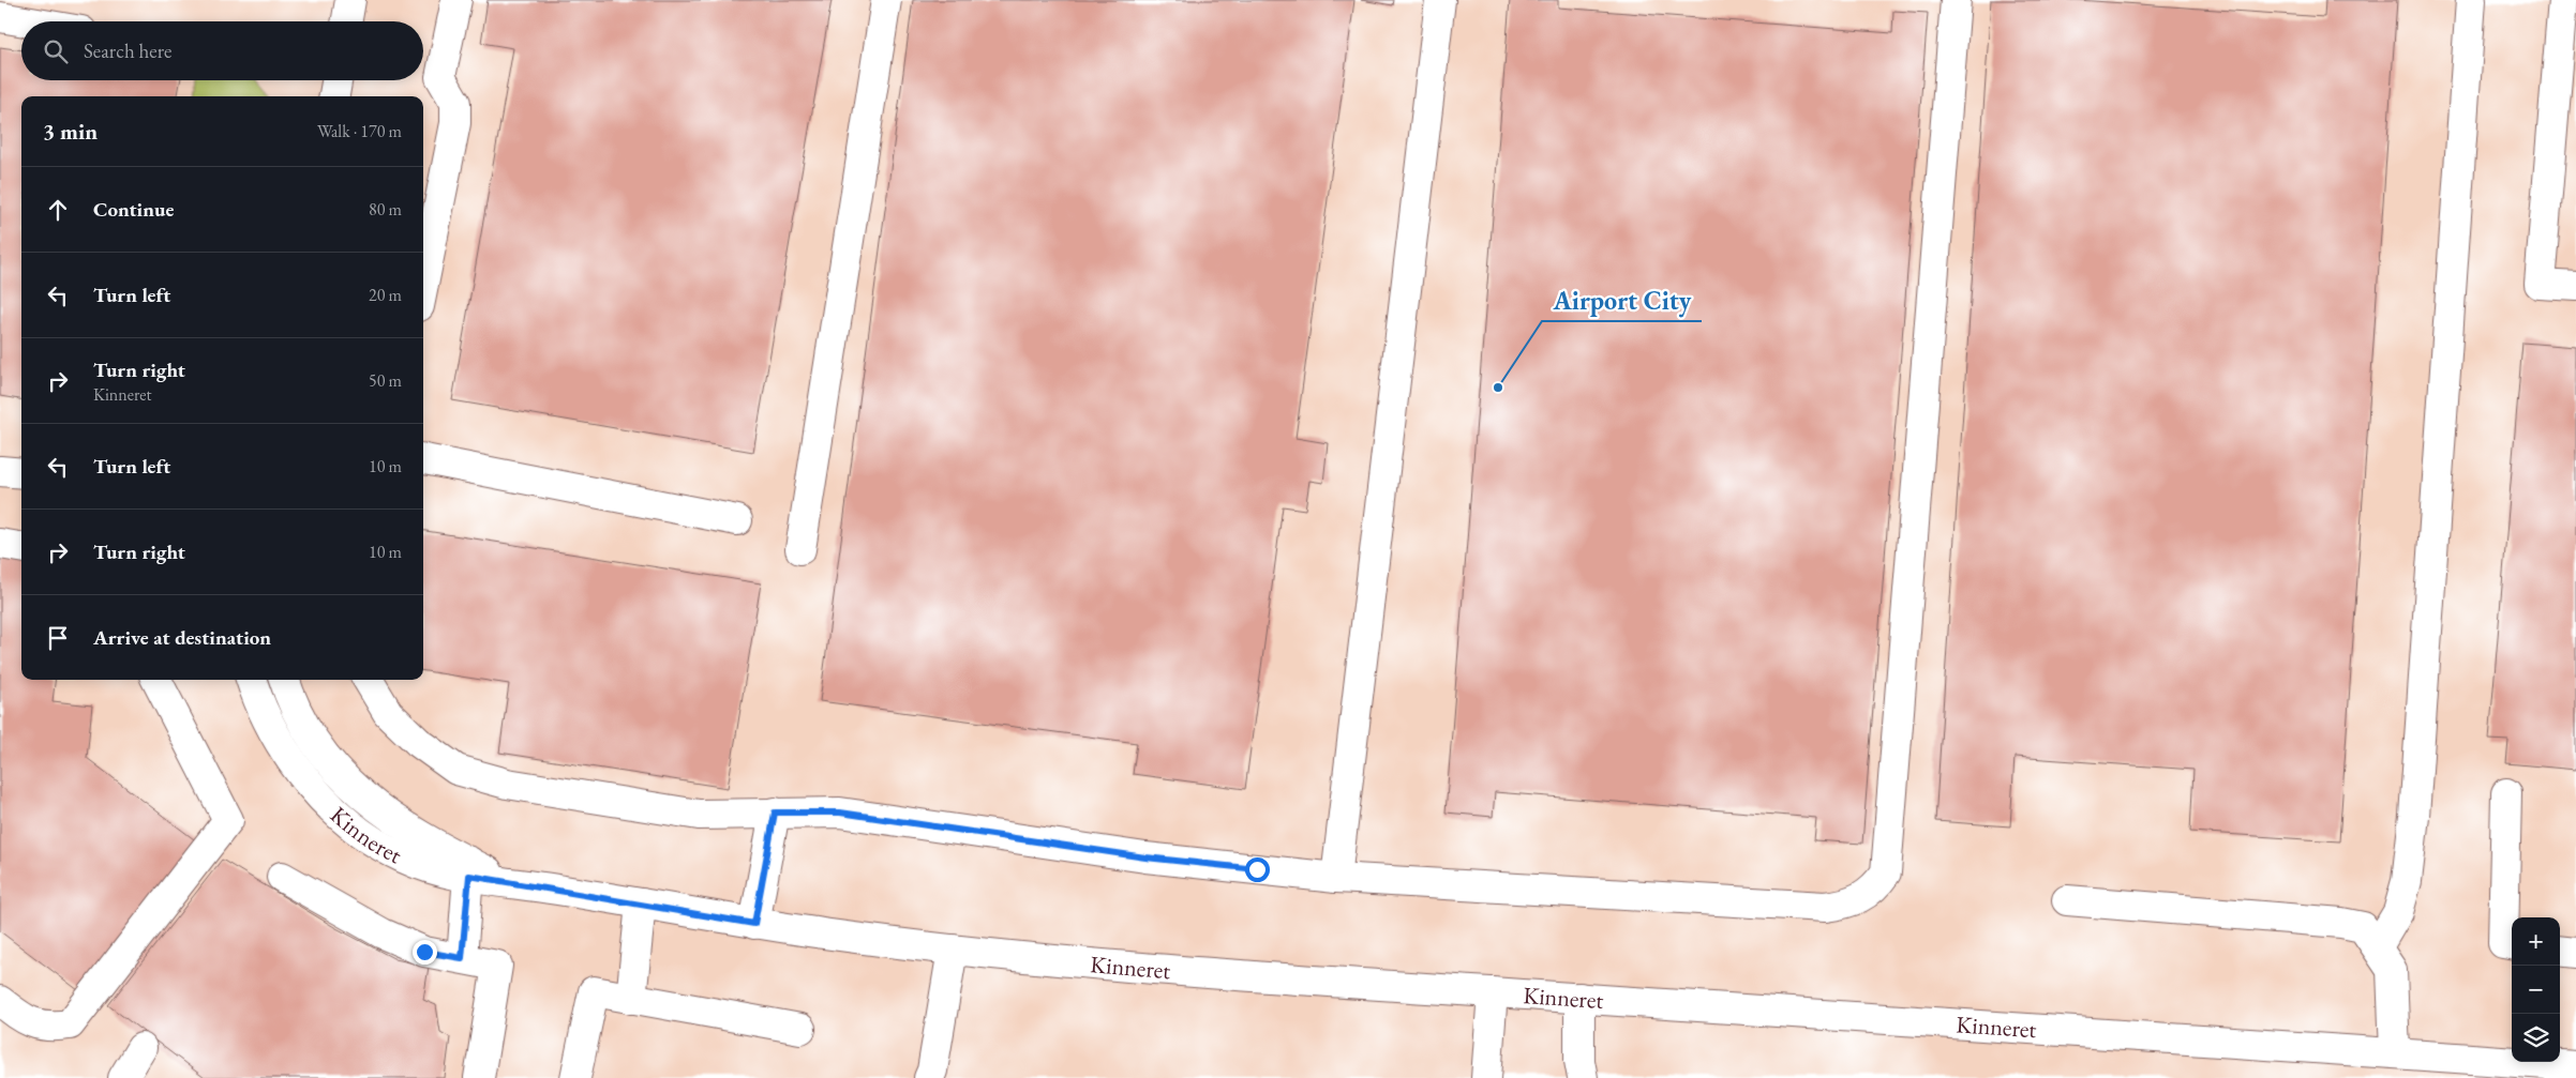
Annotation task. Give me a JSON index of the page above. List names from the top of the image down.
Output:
{
  "streets": {
    "street": ["Kinneret"]
  },
  "places": ["Airport City"],
  "page": {
    "search": "Search here",
    "heading": ["3 min", "Walk · 170 m"],
    "list": [
      ["Continue", "80 m"],
      ["Turn left", "20 m"],
      ["Turn right", "Kinneret", "50 m"],
      ["Turn left", "10 m"],
      ["Turn right", "10 m"],
      "Arrive at destination"
    ],
    "map_buttons": ["+", "−"]
  }
}
